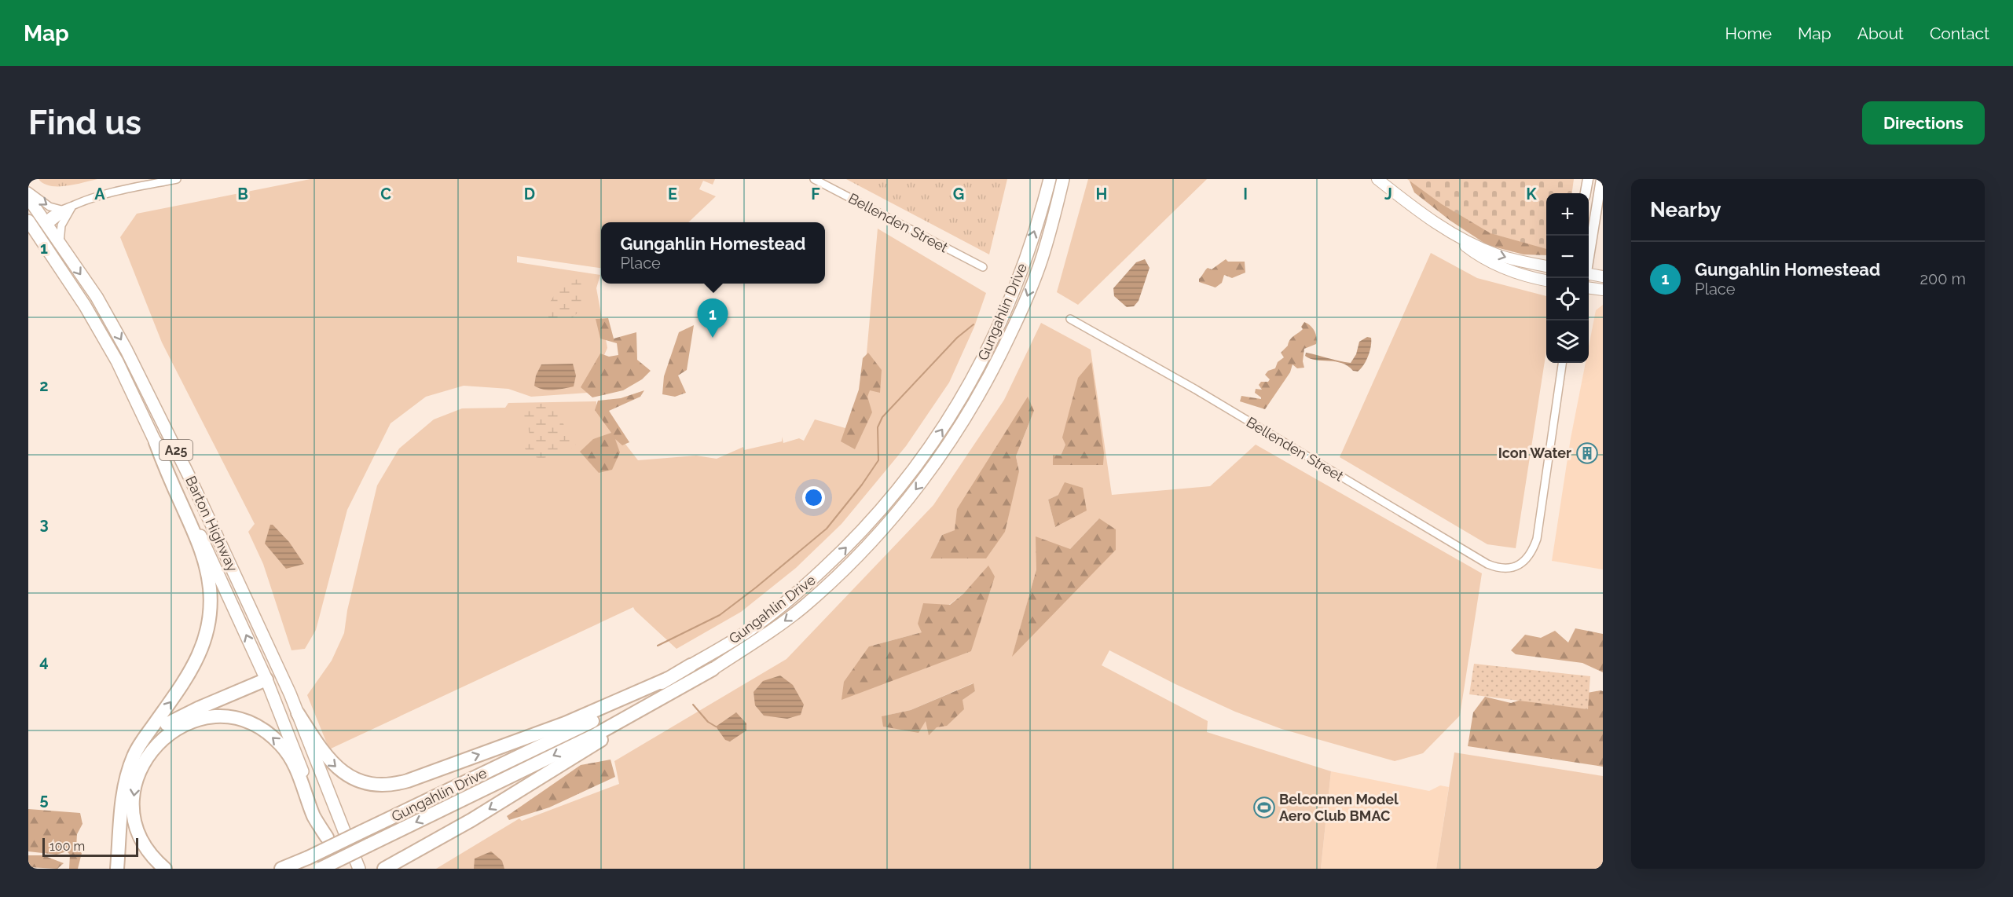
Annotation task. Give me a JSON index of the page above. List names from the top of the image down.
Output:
{
  "streets": {
    "highway": ["Gungahlin Drive"],
    "main road": ["A25", "Barton Highway"],
    "street": ["Bellenden Street"]
  },
  "places": {
    "building": ["Icon Water"],
    "sports": ["Belconnen Model Aero Club BMAC"]
  },
  "scale_bar": "100 m",
  "page": {
    "header": "Map",
    "nav": [
      "Home",
      "Map",
      "About",
      "Contact"
    ],
    "buttons": "Directions",
    "title": "Find us",
    "heading": "Nearby",
    "map_buttons": ["+", "−"],
    "popup": ["Gungahlin Homestead", "Place"],
    "list": [
      {
        "mark": "1",
        "name": "Gungahlin Homestead",
        "note": "Place",
        "value": "200 m"
      }
    ],
    "pins": "1",
    "scale": "100 m"
  },
  "grid": {
    "columns": [
      "A",
      "B",
      "C",
      "D",
      "E",
      "F",
      "G",
      "H",
      "I",
      "J",
      "K"
    ],
    "rows": [
      "1",
      "2",
      "3",
      "4",
      "5"
    ]
  }
}
